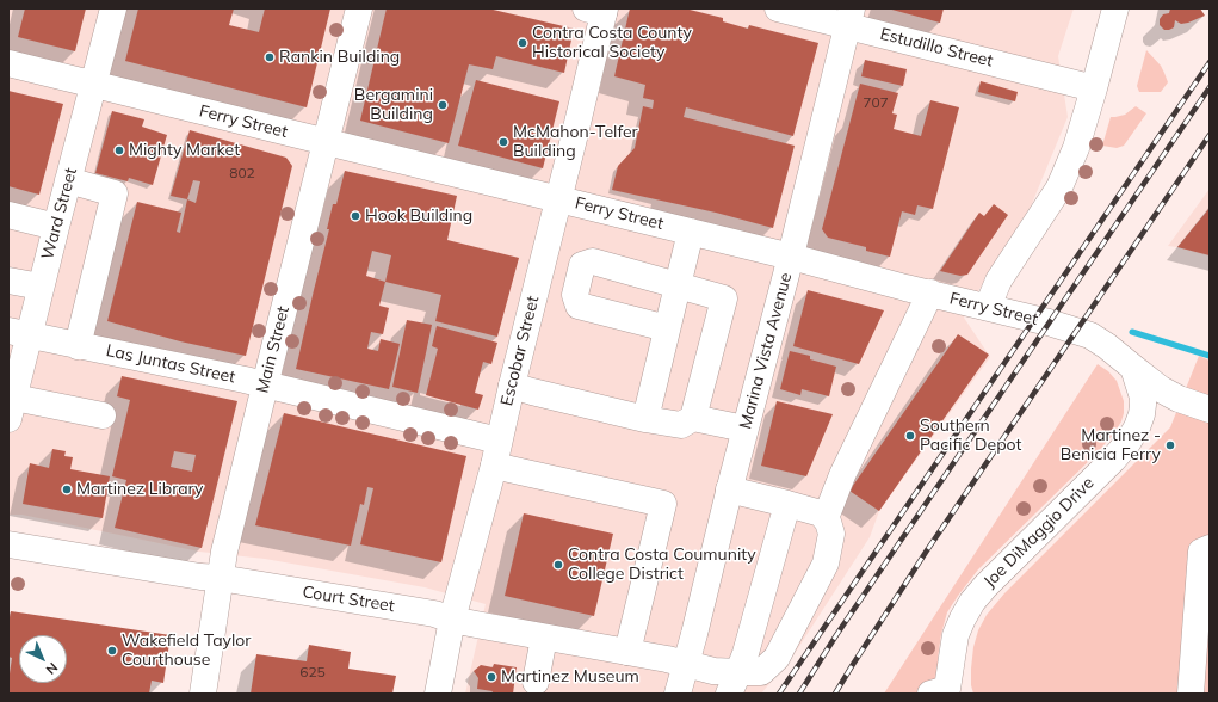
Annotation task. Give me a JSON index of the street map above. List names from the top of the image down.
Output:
{
  "streets": {
    "street": [
      "Estudillo Street",
      "Ferry Street",
      "Ward Street",
      "Main Street",
      "Escobar Street",
      "Marina Vista Avenue",
      "Las Juntas Street",
      "Joe DiMaggio Drive",
      "Court Street"
    ]
  },
  "crossings": [
    ["Estudillo Street", "Marina Vista Avenue"],
    ["Ferry Street", "Ward Street"],
    ["Ferry Street", "Main Street"],
    ["Ferry Street", "Escobar Street"],
    ["Ferry Street", "Marina Vista Avenue"],
    ["Ferry Street", "Joe DiMaggio Drive"],
    ["Ward Street", "Las Juntas Street"],
    ["Main Street", "Las Juntas Street"],
    ["Main Street", "Court Street"],
    ["Escobar Street", "Las Juntas Street"],
    ["Escobar Street", "Court Street"],
    ["Marina Vista Avenue", "Court Street"]
  ],
  "places": [
    "Contra Costa County Historical Society",
    "Rankin Building",
    "Bergamini Building",
    "McMahon-Telfer Building",
    "Mighty Market",
    "Hook Building",
    "Southern Pacific Depot",
    "Martinez - Benicia Ferry",
    "Martinez Library",
    "Contra Costa Coumunity College District",
    "Wakefield Taylor Courthouse",
    "Martinez Museum"
  ],
  "house_numbers": ["707", "802", "625"],
  "north": "bottom right"
}
